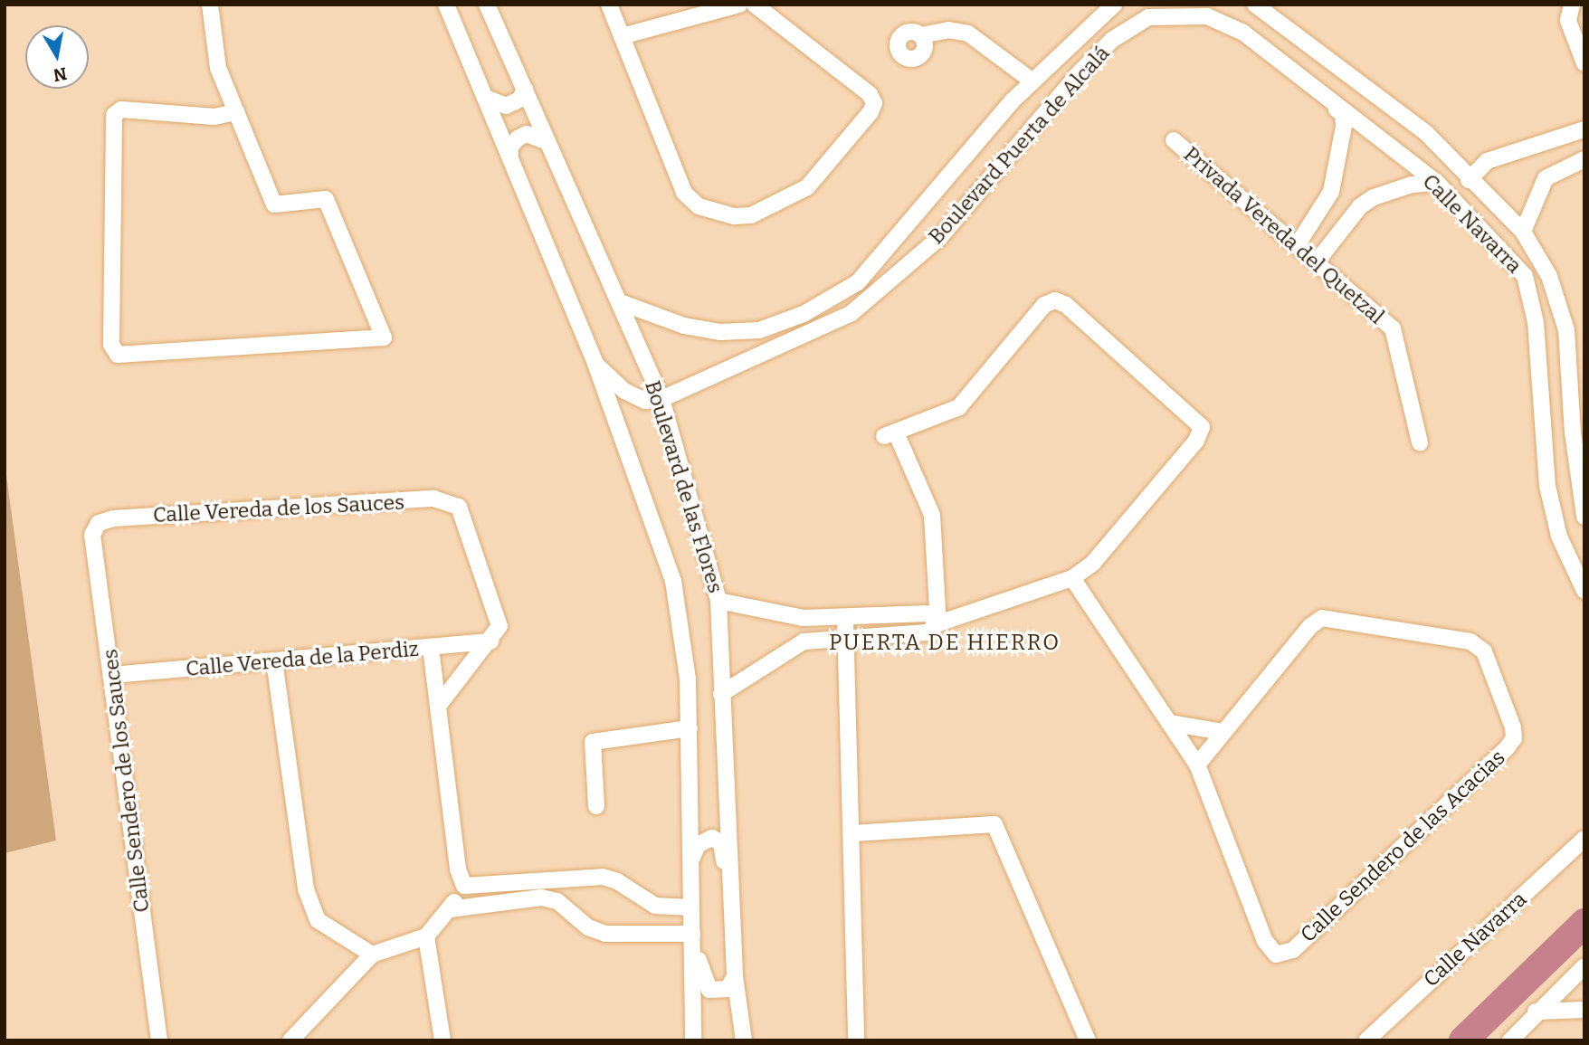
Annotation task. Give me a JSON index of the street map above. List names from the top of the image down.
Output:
{
  "streets": {
    "street": [
      "Boulevard Puerta de Alcalá",
      "Calle Navarra",
      "Privada Vereda del Quetzal",
      "Boulevard de las Flores",
      "Calle Vereda de los Sauces",
      "Calle Vereda de la Perdiz",
      "Calle Sendero de los Sauces",
      "Calle Sendero de las Acacias"
    ]
  },
  "crossings": [
    ["Boulevard Puerta de Alcalá", "Calle Navarra"],
    ["Boulevard Puerta de Alcalá", "Boulevard de las Flores"],
    ["Calle Vereda de los Sauces", "Calle Vereda de la Perdiz"],
    ["Calle Vereda de los Sauces", "Calle Sendero de los Sauces"],
    ["Calle Vereda de la Perdiz", "Calle Sendero de los Sauces"]
  ],
  "districts": ["PUERTA DE HIERRO"],
  "north": "bottom"
}
